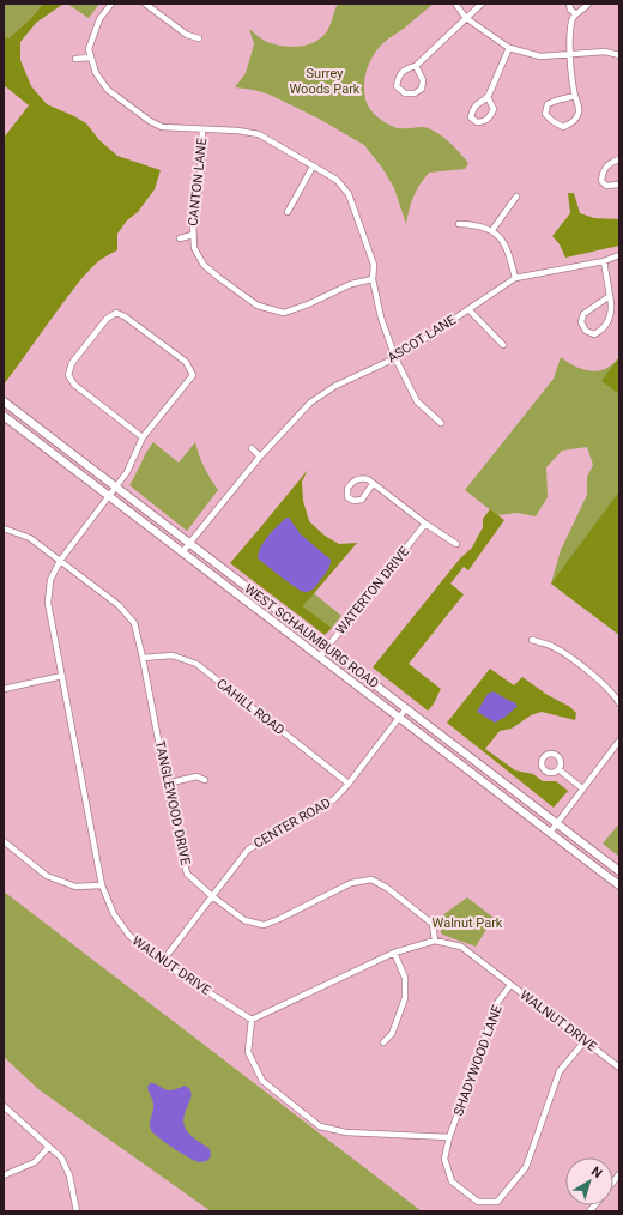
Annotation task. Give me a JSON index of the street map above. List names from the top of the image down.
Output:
{
  "streets": {
    "main road": ["WEST SCHAUMBURG ROAD"],
    "street": [
      "CANTON LANE",
      "ASCOT LANE",
      "WATERTON DRIVE",
      "CAHILL ROAD",
      "TANGLEWOOD DRIVE",
      "CENTER ROAD",
      "WALNUT DRIVE",
      "SHADYWOOD LANE"
    ]
  },
  "crossings": [
    ["ASCOT LANE", "WEST SCHAUMBURG ROAD"],
    ["WATERTON DRIVE", "WEST SCHAUMBURG ROAD"],
    ["WEST SCHAUMBURG ROAD", "CENTER ROAD"],
    ["WEST SCHAUMBURG ROAD", "WALNUT DRIVE"],
    ["CAHILL ROAD", "TANGLEWOOD DRIVE"],
    ["CAHILL ROAD", "CENTER ROAD"],
    ["TANGLEWOOD DRIVE", "CENTER ROAD"],
    ["TANGLEWOOD DRIVE", "WALNUT DRIVE"],
    ["CENTER ROAD", "WALNUT DRIVE"],
    ["WALNUT DRIVE", "SHADYWOOD LANE"]
  ],
  "parks": ["Surrey Woods Park", "Walnut Park"],
  "north": "top right"
}
